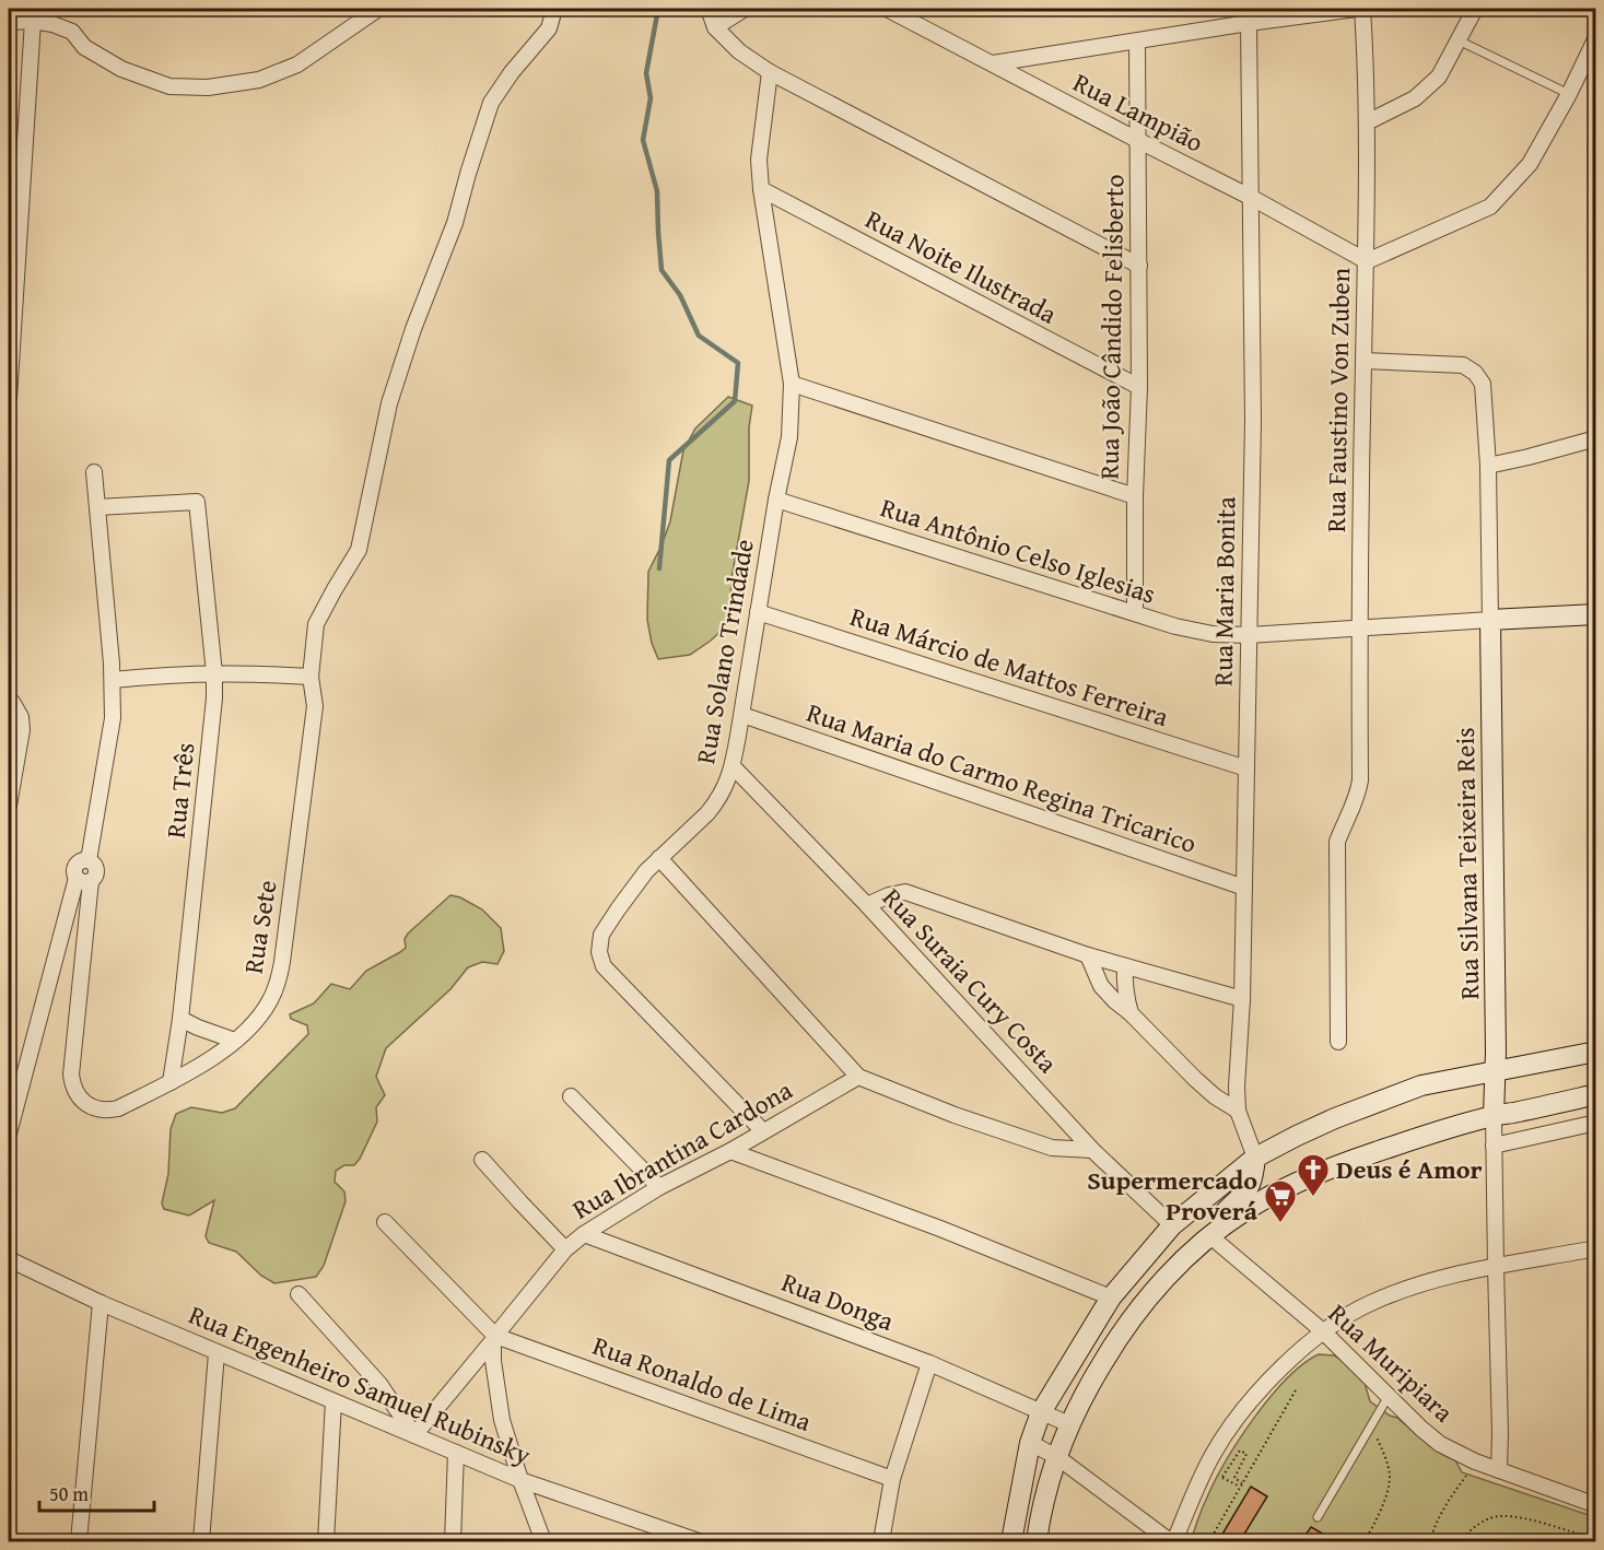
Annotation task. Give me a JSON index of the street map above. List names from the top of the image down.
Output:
{
  "streets": {
    "main road": ["Rua Silvana Teixeira Reis"],
    "street": [
      "Rua Lampião",
      "Rua Noite Ilustrada",
      "Rua João Cândido Felisberto",
      "Rua Faustino Von Zuben",
      "Rua Antônio Celso Iglesias",
      "Rua Maria Bonita",
      "Rua Solano Trindade",
      "Rua Márcio de Mattos Ferreira",
      "Rua Maria do Carmo Regina Tricarico",
      "Rua Três",
      "Rua Sete",
      "Rua Suraia Cury Costa",
      "Rua Ibrantina Cardona",
      "Rua Donga",
      "Rua Muripiara",
      "Rua Ronaldo de Lima",
      "Rua Engenheiro Samuel Rubinsky"
    ]
  },
  "crossings": [
    ["Rua Lampião", "Rua João Cândido Felisberto"],
    ["Rua Lampião", "Rua Faustino Von Zuben"],
    ["Rua Lampião", "Rua Maria Bonita"],
    ["Rua Noite Ilustrada", "Rua João Cândido Felisberto"],
    ["Rua Noite Ilustrada", "Rua Solano Trindade"],
    ["Rua João Cândido Felisberto", "Rua Antônio Celso Iglesias"],
    ["Rua Faustino Von Zuben", "Rua Antônio Celso Iglesias"],
    ["Rua Faustino Von Zuben", "Rua Silvana Teixeira Reis"],
    ["Rua Antônio Celso Iglesias", "Rua Maria Bonita"],
    ["Rua Antônio Celso Iglesias", "Rua Solano Trindade"],
    ["Rua Antônio Celso Iglesias", "Rua Silvana Teixeira Reis"],
    ["Rua Maria Bonita", "Rua Márcio de Mattos Ferreira"],
    ["Rua Maria Bonita", "Rua Maria do Carmo Regina Tricarico"],
    ["Rua Solano Trindade", "Rua Márcio de Mattos Ferreira"],
    ["Rua Solano Trindade", "Rua Maria do Carmo Regina Tricarico"],
    ["Rua Solano Trindade", "Rua Suraia Cury Costa"],
    ["Rua Solano Trindade", "Rua Ibrantina Cardona"],
    ["Rua Três", "Rua Sete"],
    ["Rua Silvana Teixeira Reis", "Rua Muripiara"],
    ["Rua Ibrantina Cardona", "Rua Donga"],
    ["Rua Ibrantina Cardona", "Rua Ronaldo de Lima"],
    ["Rua Ibrantina Cardona", "Rua Engenheiro Samuel Rubinsky"]
  ],
  "places": {
    "church": ["Deus é Amor"],
    "supermarket": ["Supermercado Proverá"]
  },
  "scale_bar": "50 m"
}
